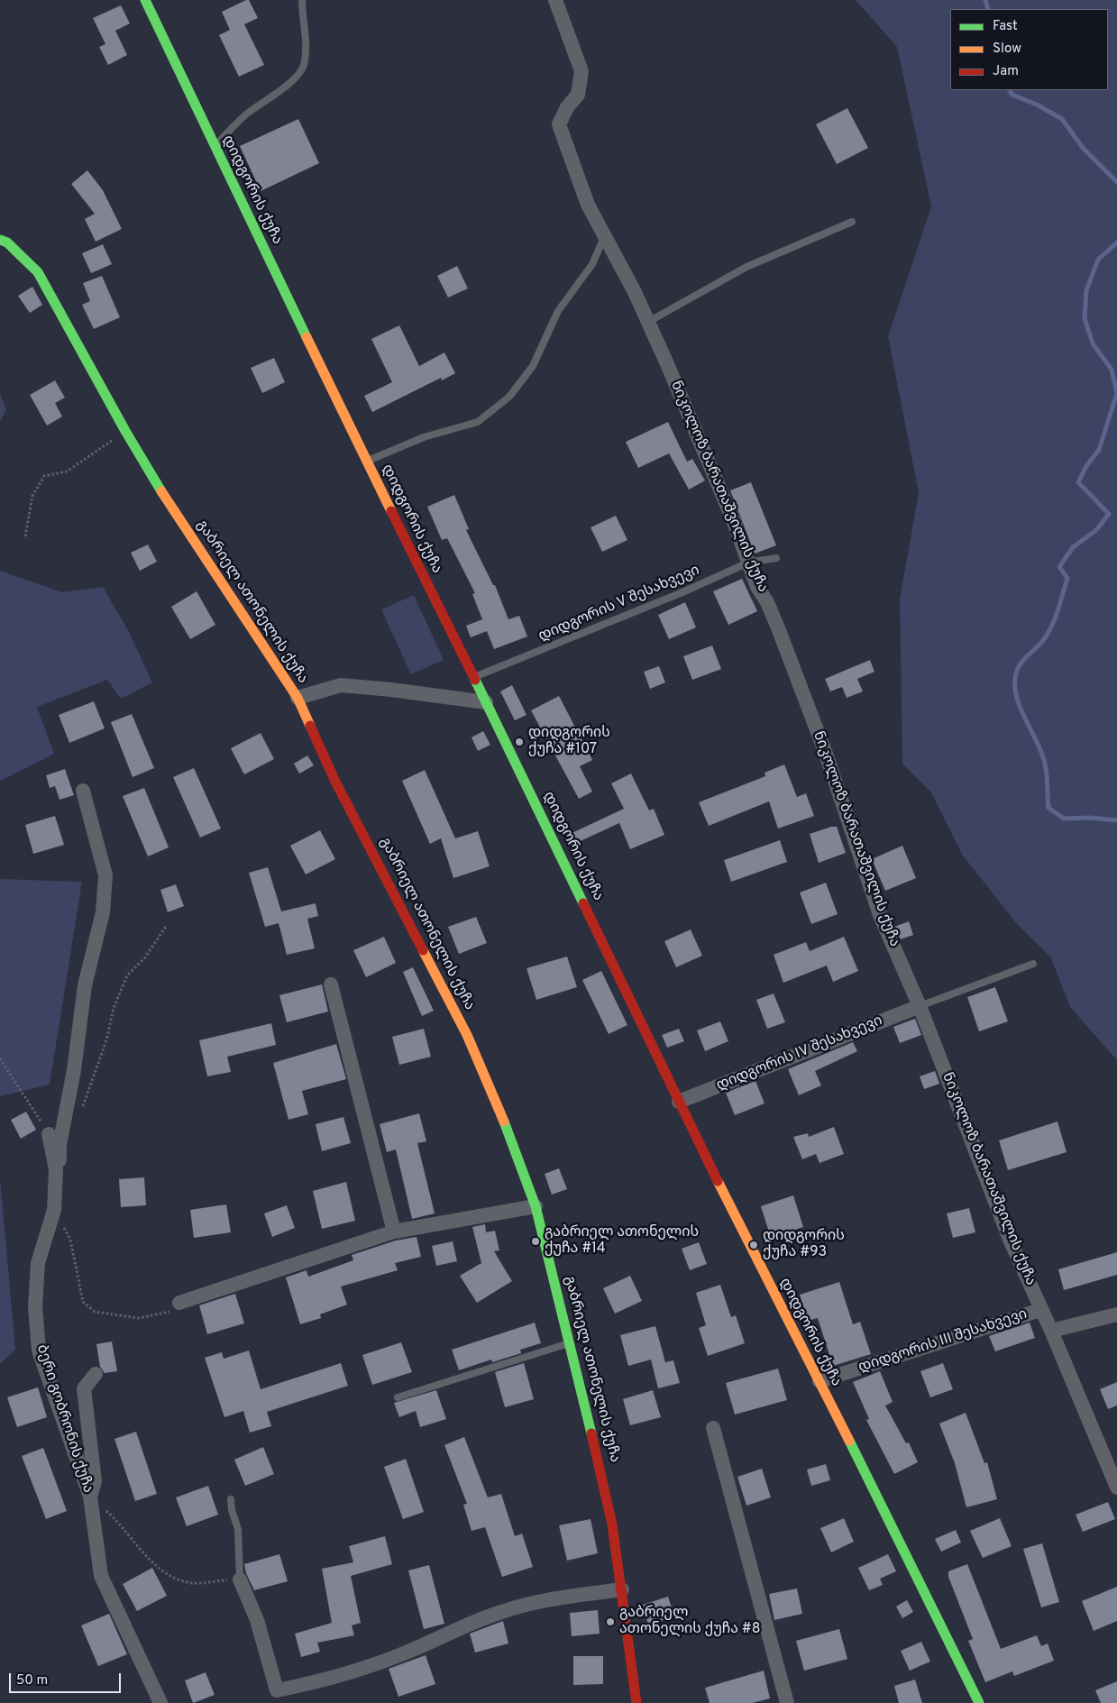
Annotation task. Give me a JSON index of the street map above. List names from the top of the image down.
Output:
{
  "streets": {
    "street": [
      "დიდგორის ქუჩა",
      "ნიკოლოზ ბარათაშვილის ქუჩა",
      "გაბრიელ ათონელის ქუჩა",
      "დიდგორის IV შესახვევი",
      "დიდგორის III შესახვევი",
      "ბერი გობრონის ქუჩა"
    ],
    "lane": ["დიდგორის V შესახვევი"]
  },
  "crossings": [
    ["დიდგორის ქუჩა", "დიდგორის V შესახვევი"],
    ["დიდგორის ქუჩა", "დიდგორის IV შესახვევი"],
    ["დიდგორის ქუჩა", "დიდგორის III შესახვევი"],
    ["ნიკოლოზ ბარათაშვილის ქუჩა", "დიდგორის V შესახვევი"],
    ["ნიკოლოზ ბარათაშვილის ქუჩა", "დიდგორის IV შესახვევი"],
    ["ნიკოლოზ ბარათაშვილის ქუჩა", "დიდგორის III შესახვევი"]
  ],
  "places": [
    "დიდგორის ქუჩა #107",
    "გაბრიელ ათონელის ქუჩა #14",
    "დიდგორის ქუჩა #93",
    "გაბრიელ ათონელის ქუჩა #8"
  ],
  "legend": ["Fast", "Slow", "Jam"],
  "scale_bar": "50 m"
}
